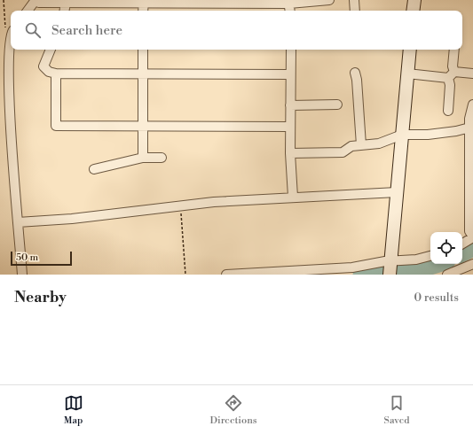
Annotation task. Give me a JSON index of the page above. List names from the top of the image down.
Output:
{
  "scale_bar": "50 m",
  "page": {
    "search": "Search here",
    "scale": "50 m",
    "heading": ["Nearby", "0 results"],
    "nav": ["Map", "Directions", "Saved"]
  }
}
